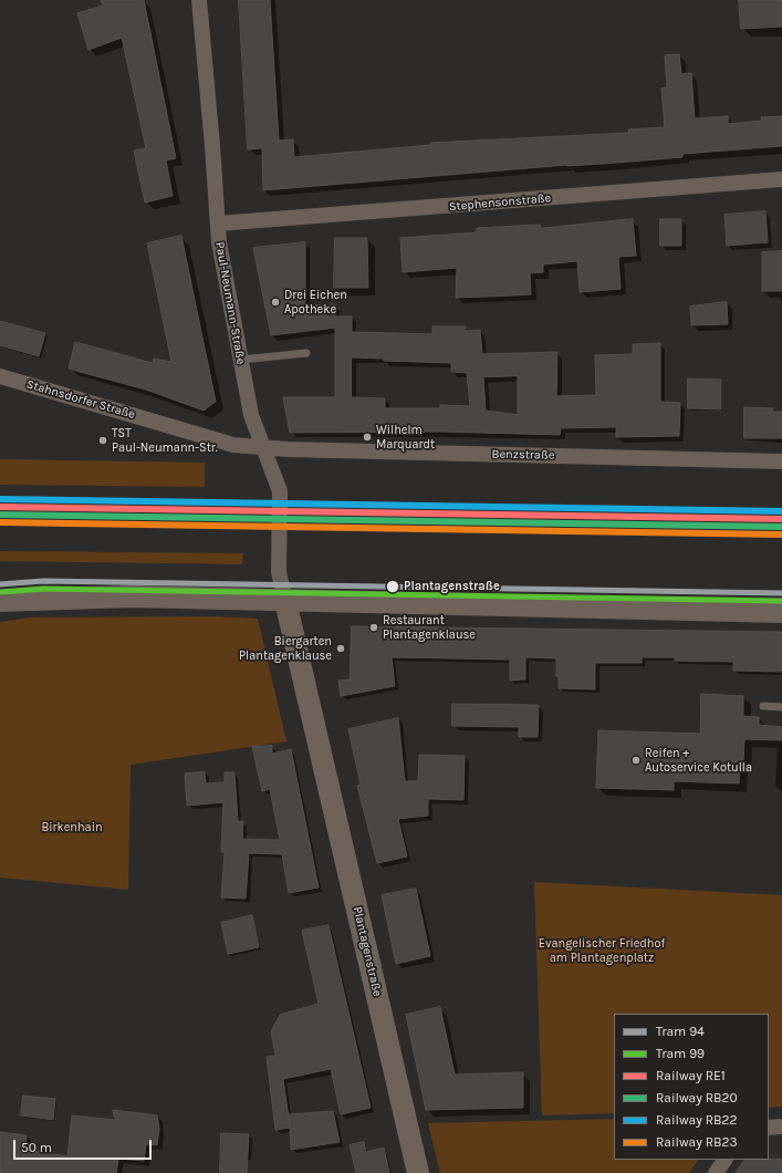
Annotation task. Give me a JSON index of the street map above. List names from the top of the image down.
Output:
{
  "streets": {
    "street": [
      "Stephensonstraße",
      "Paul-Neumann-Straße",
      "Stahnsdorfer Straße",
      "Benzstraße",
      "Plantagenstraße"
    ]
  },
  "crossings": [
    ["Stephensonstraße", "Paul-Neumann-Straße"],
    ["Paul-Neumann-Straße", "Stahnsdorfer Straße"],
    ["Paul-Neumann-Straße", "Benzstraße"],
    ["Paul-Neumann-Straße", "Plantagenstraße"],
    ["Stahnsdorfer Straße", "Benzstraße"]
  ],
  "parks": ["Birkenhain", "Evangelischer Friedhof am Plantagenplatz"],
  "places": [
    "Drei Eichen Apotheke",
    "Wilhelm Marquardt",
    "TST Paul-Neumann-Str.",
    "Plantagenstraße",
    "Restaurant Plantagenklause",
    "Biergarten Plantagenklause",
    "Reifen + Autoservice Kotulla"
  ],
  "lines": [
    "rail line RB22",
    "rail line RE1",
    "rail line RB20",
    "rail line RB23",
    "tram line 94",
    "tram line 99"
  ],
  "legend": [
    "Tram 94",
    "Tram 99",
    "Railway RE1",
    "Railway RB20",
    "Railway RB22",
    "Railway RB23"
  ],
  "scale_bar": "50 m"
}
